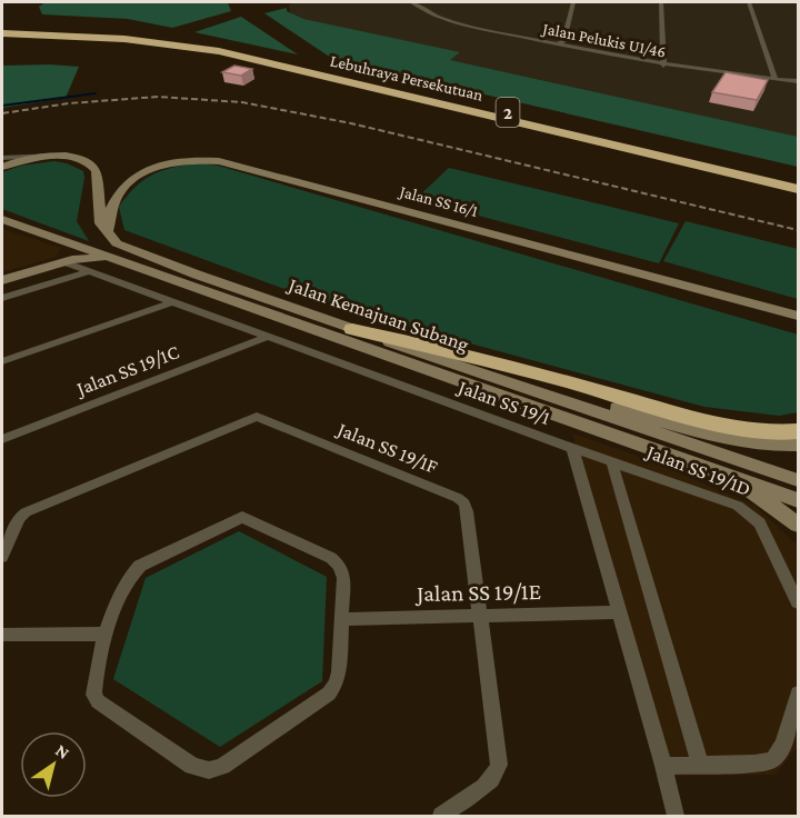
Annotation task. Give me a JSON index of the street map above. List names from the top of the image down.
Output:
{
  "streets": {
    "highway": ["Lebuhraya Persekutuan", "2"],
    "main road": ["Jalan SS 16/1", "Jalan Kemajuan Subang"],
    "street": [
      "Jalan Pelukis U1/46",
      "Jalan SS 19/1C",
      "Jalan SS 19/1",
      "Jalan SS 19/1F",
      "Jalan SS 19/1D",
      "Jalan SS 19/1E"
    ]
  },
  "crossings": [
    ["Jalan SS 16/1", "Jalan Kemajuan Subang"],
    ["Jalan SS 19/1C", "Jalan SS 19/1"],
    ["Jalan SS 19/1", "Jalan SS 19/1D"],
    ["Jalan SS 19/1F", "Jalan SS 19/1E"]
  ],
  "north": "top right"
}
